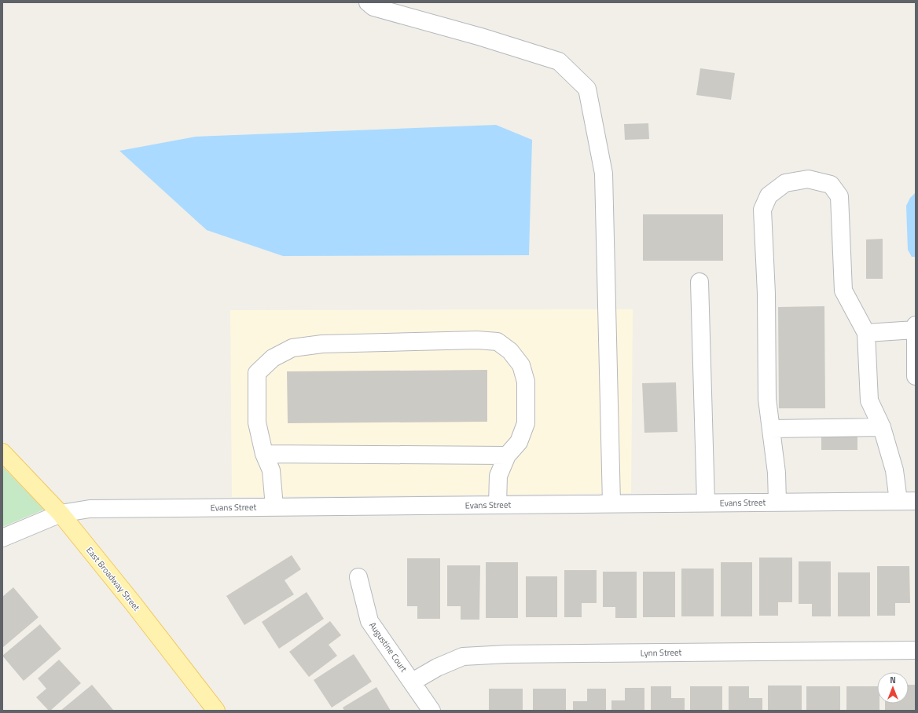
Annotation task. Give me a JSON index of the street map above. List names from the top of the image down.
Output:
{
  "streets": {
    "main road": ["East Broadway Street"],
    "street": ["Evans Street", "Augustine Court", "Lynn Street"]
  },
  "crossings": [
    ["Evans Street", "East Broadway Street"],
    ["Augustine Court", "Lynn Street"]
  ],
  "north": "top"
}
